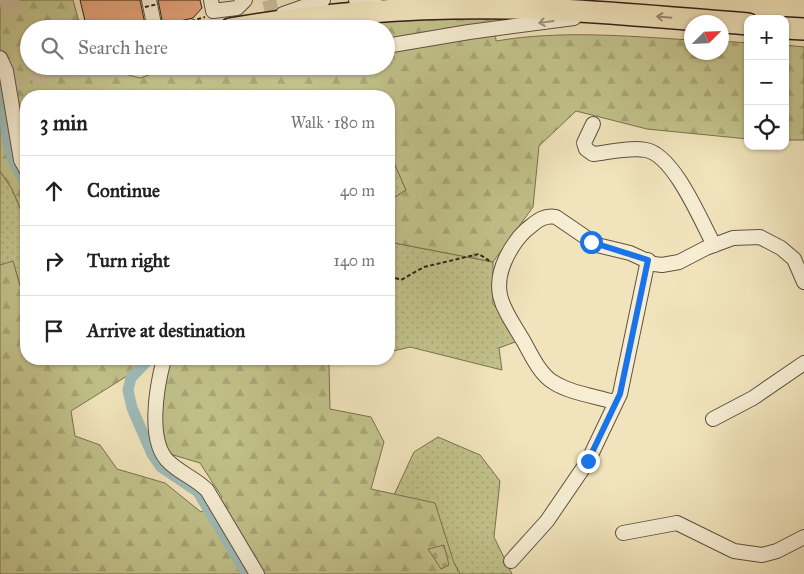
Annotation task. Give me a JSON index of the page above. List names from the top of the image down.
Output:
{
  "north": "top right",
  "page": {
    "map_buttons": ["+", "−"],
    "search": "Search here",
    "heading": ["3 min", "Walk · 180 m"],
    "list": [
      ["Continue", "40 m"],
      ["Turn right", "140 m"],
      "Arrive at destination"
    ]
  }
}
